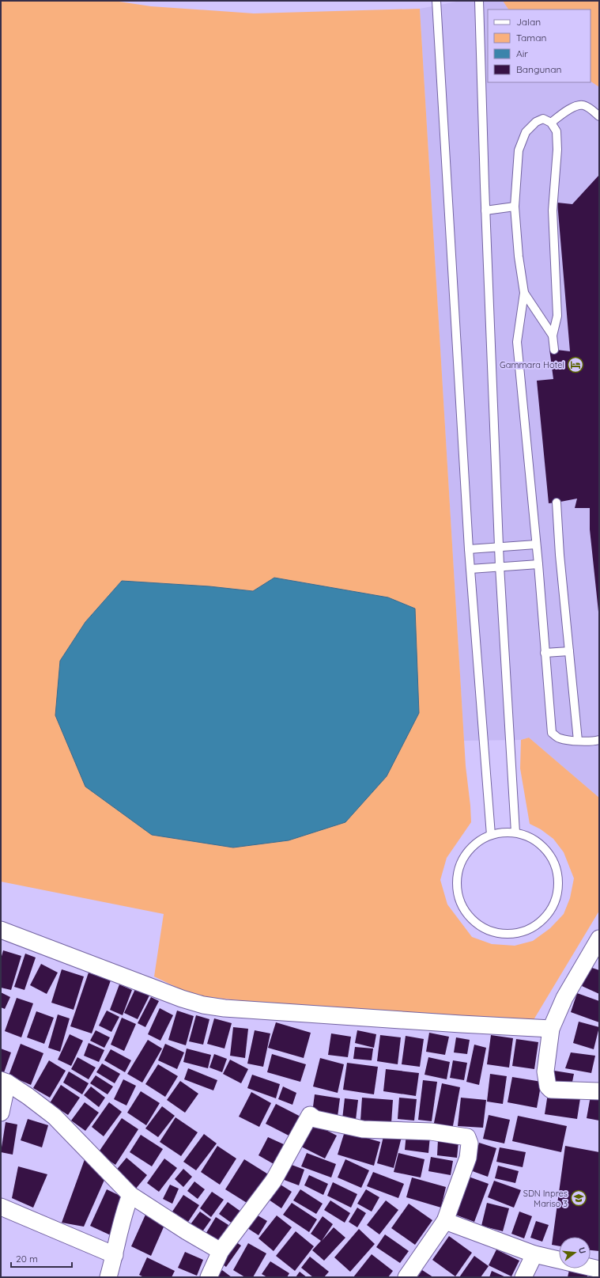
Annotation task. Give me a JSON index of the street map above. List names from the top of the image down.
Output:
{
  "places": {
    "hotel": ["Gammara Hotel"],
    "school or university": ["SDN Inpres Mariso 3"]
  },
  "legend": [
    "Jalan",
    "Taman",
    "Air",
    "Bangunan"
  ],
  "scale_bar": "20 m",
  "north": "right"
}
